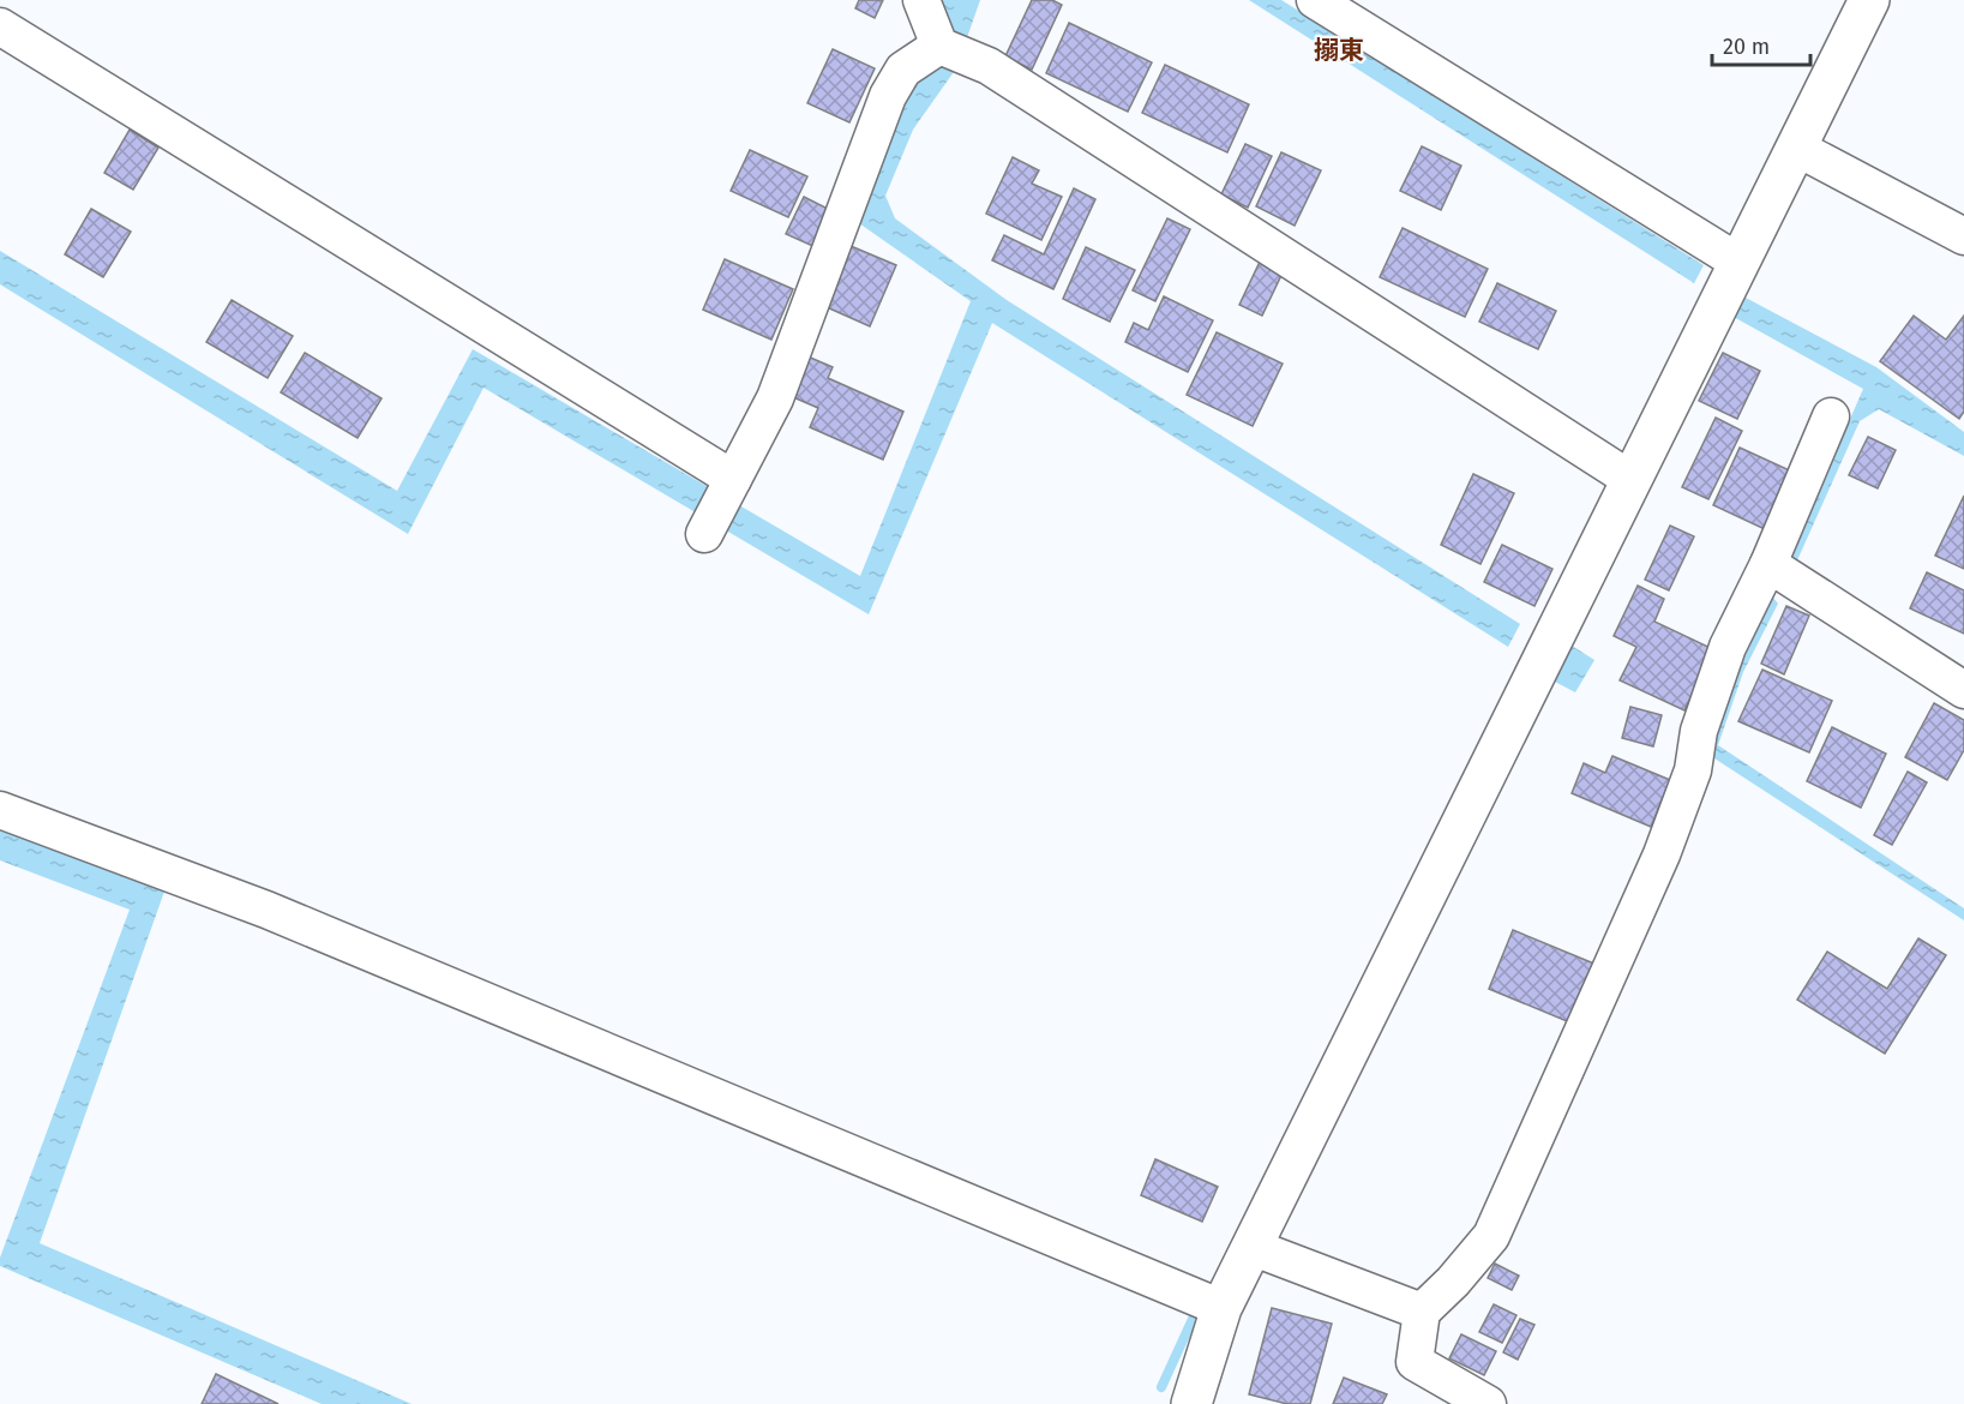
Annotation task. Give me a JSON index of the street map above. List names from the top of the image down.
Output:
{
  "districts": ["搦東"],
  "scale_bar": "20 m"
}
